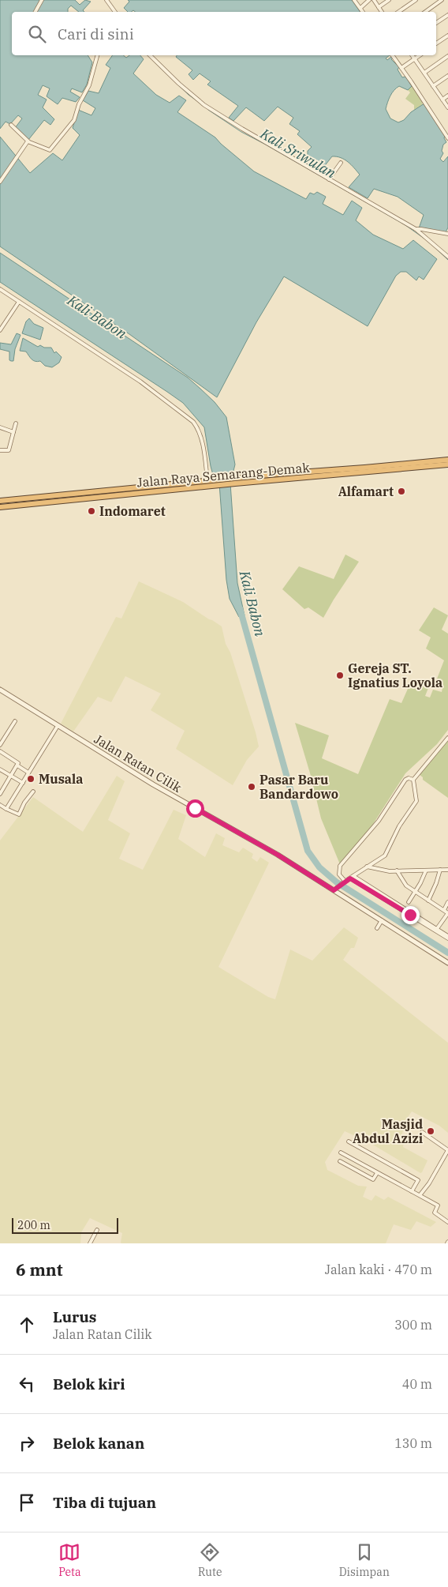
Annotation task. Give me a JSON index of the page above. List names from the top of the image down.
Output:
{
  "streets": {
    "highway": ["Jalan Raya Semarang-Demak"],
    "street": ["Jalan Ratan Cilik"]
  },
  "water": ["Kali Sriwulan", "Kali Babon"],
  "places": [
    "Alfamart",
    "Indomaret",
    "Gereja ST. Ignatius Loyola",
    "Musala",
    "Pasar Baru Bandardowo",
    "Masjid Abdul Azizi"
  ],
  "scale_bar": "200 m",
  "page": {
    "search": "Cari di sini",
    "scale": "200 m",
    "heading": ["6 mnt", "Jalan kaki · 470 m"],
    "list": [
      ["Lurus", "Jalan Ratan Cilik", "300 m"],
      ["Belok kiri", "40 m"],
      ["Belok kanan", "130 m"],
      "Tiba di tujuan"
    ],
    "nav": ["Peta", "Rute", "Disimpan"]
  }
}
